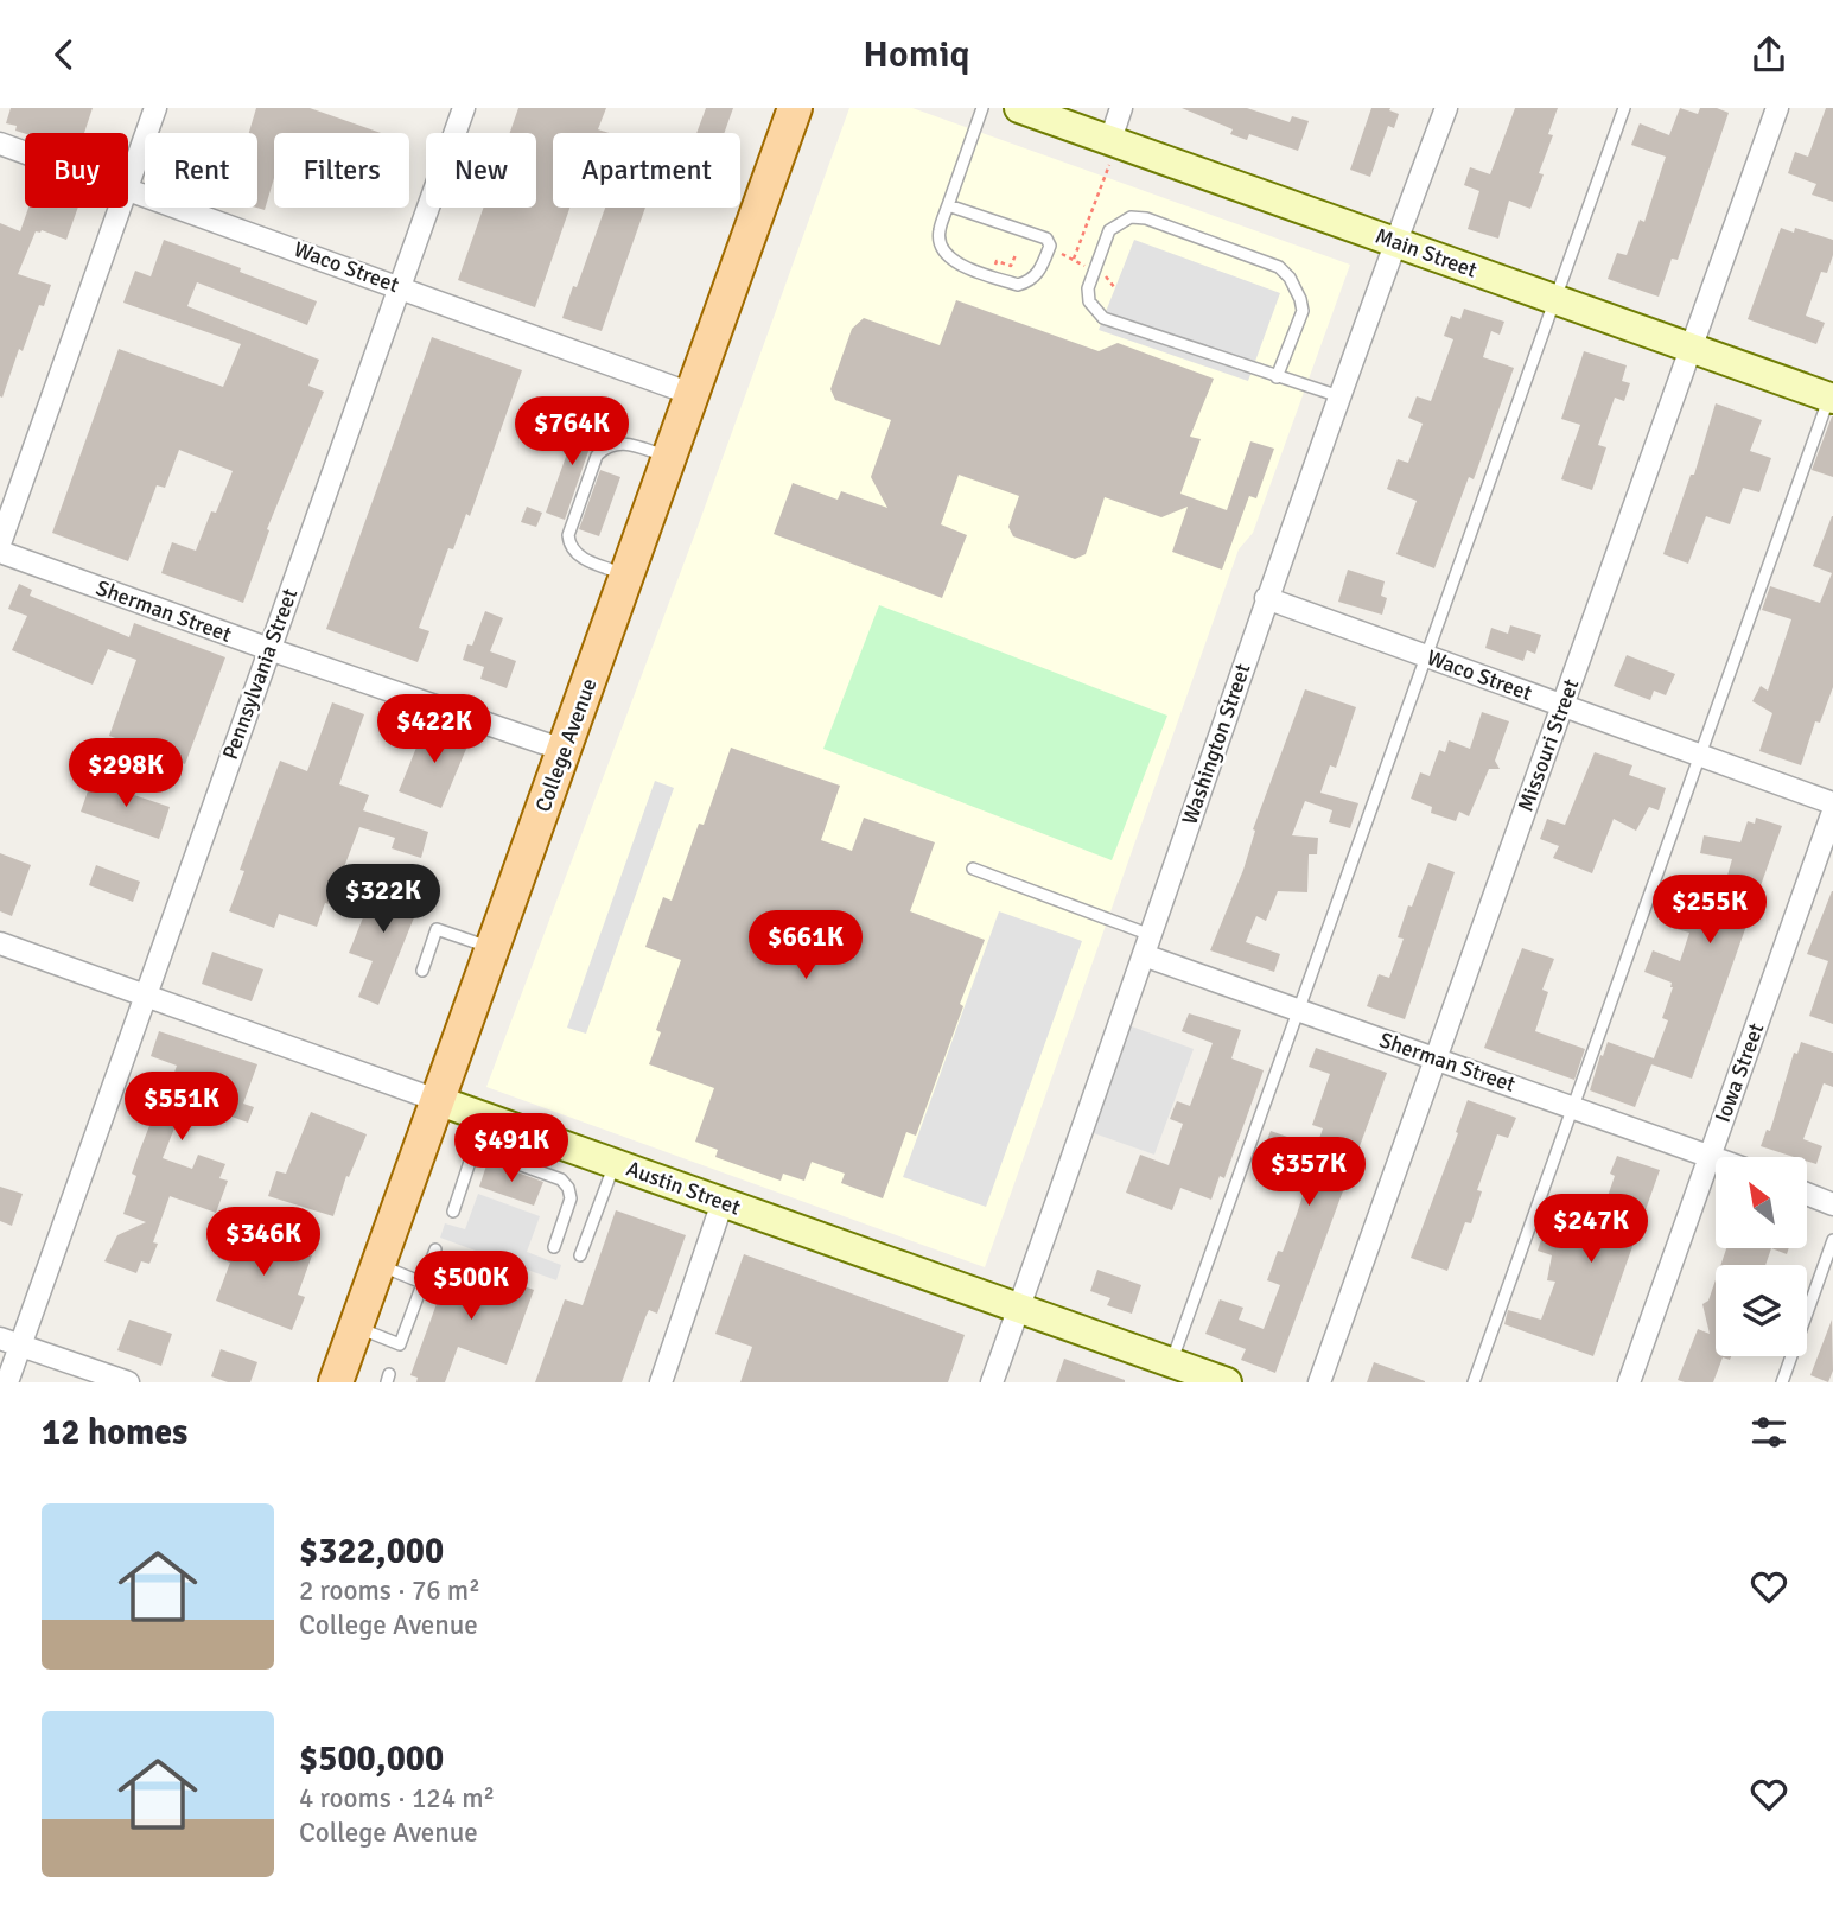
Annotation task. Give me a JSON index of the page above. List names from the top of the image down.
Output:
{
  "streets": {
    "main road": ["College Avenue"],
    "street": [
      "Main Street",
      "Waco Street",
      "Sherman Street",
      "Pennsylvania Street",
      "Washington Street",
      "Missouri Street",
      "Iowa Street",
      "Austin Street"
    ]
  },
  "crossings": [
    ["Main Street", "Washington Street"],
    ["Main Street", "Missouri Street"],
    ["Waco Street", "Pennsylvania Street"],
    ["Waco Street", "Washington Street"],
    ["Waco Street", "College Avenue"],
    ["Waco Street", "Missouri Street"],
    ["Sherman Street", "Pennsylvania Street"],
    ["Sherman Street", "Washington Street"],
    ["Sherman Street", "College Avenue"],
    ["Sherman Street", "Missouri Street"],
    ["Sherman Street", "Iowa Street"],
    ["Pennsylvania Street", "Austin Street"],
    ["Washington Street", "Austin Street"],
    ["College Avenue", "Austin Street"]
  ],
  "north": "top left",
  "page": {
    "header": "Homiq",
    "chip": [
      "Buy",
      "Rent",
      "Filters",
      "New",
      "Apartment"
    ],
    "price": [
      "$764K",
      "$422K",
      "$298K",
      "$322K",
      "$255K",
      "$661K",
      "$551K",
      "$491K",
      "$357K",
      "$247K",
      "$346K",
      "$500K"
    ],
    "heading": "12 homes",
    "list": [
      {
        "name": "$322,000",
        "note": "2 rooms · 76 m² · College Avenue"
      },
      {
        "name": "$500,000",
        "note": "4 rooms · 124 m² · College Avenue"
      }
    ]
  }
}
